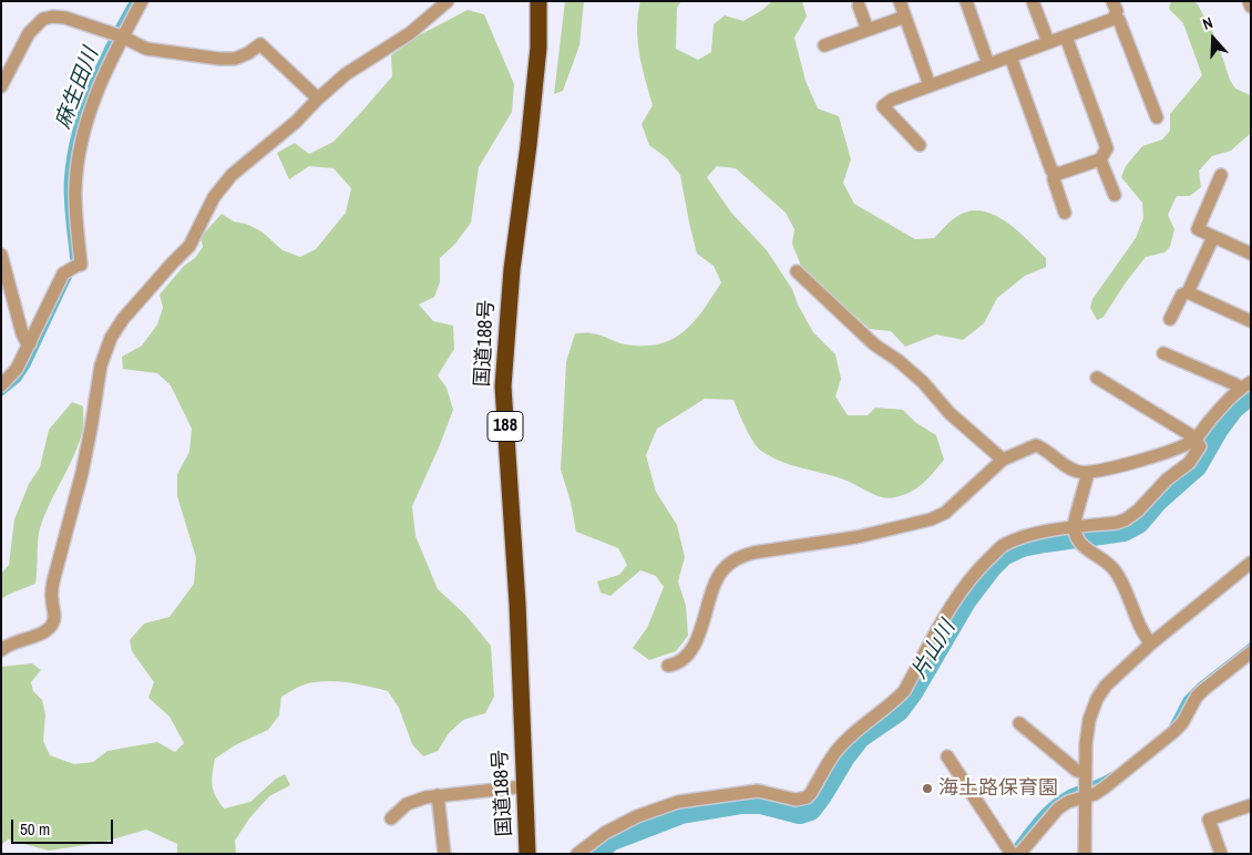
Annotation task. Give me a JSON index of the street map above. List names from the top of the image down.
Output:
{
  "streets": {
    "highway": ["国道188号", "188"]
  },
  "water": ["麻生田川", "片山川"],
  "places": ["海土路保育園"],
  "scale_bar": "50 m",
  "north": "top"
}
